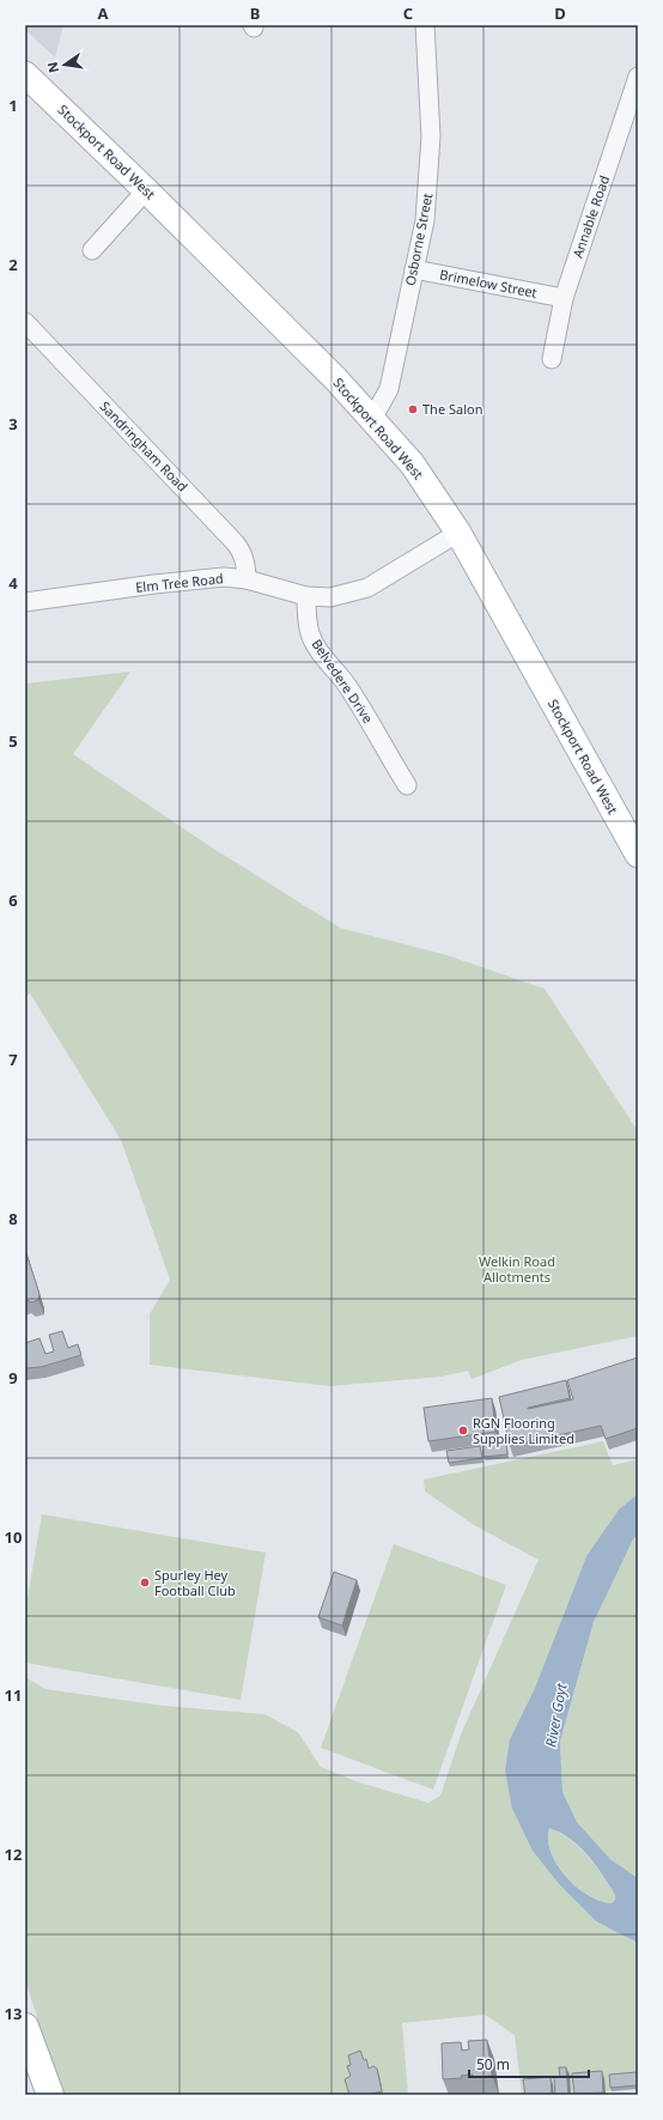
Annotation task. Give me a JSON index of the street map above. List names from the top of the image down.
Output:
{
  "streets": {
    "main road": ["Stockport Road West"],
    "street": [
      "Annable Road",
      "Osborne Street",
      "Brimelow Street",
      "Sandringham Road",
      "Elm Tree Road",
      "Belvedere Drive"
    ]
  },
  "crossings": [
    ["Stockport Road West", "Osborne Street"],
    ["Stockport Road West", "Elm Tree Road"],
    ["Annable Road", "Brimelow Street"],
    ["Osborne Street", "Brimelow Street"],
    ["Sandringham Road", "Elm Tree Road"],
    ["Elm Tree Road", "Belvedere Drive"]
  ],
  "water": ["River Goyt"],
  "parks": ["Welkin Road Allotments"],
  "places": ["The Salon", "RGN Flooring Supplies Limited", "Spurley Hey Football Club"],
  "scale_bar": "50 m",
  "north": "left",
  "grid": {
    "columns": [
      "A",
      "B",
      "C",
      "D"
    ],
    "rows": [
      "1",
      "2",
      "3",
      "4",
      "5",
      "6",
      "7",
      "8",
      "9",
      "10",
      "11",
      "12",
      "13"
    ]
  }
}
